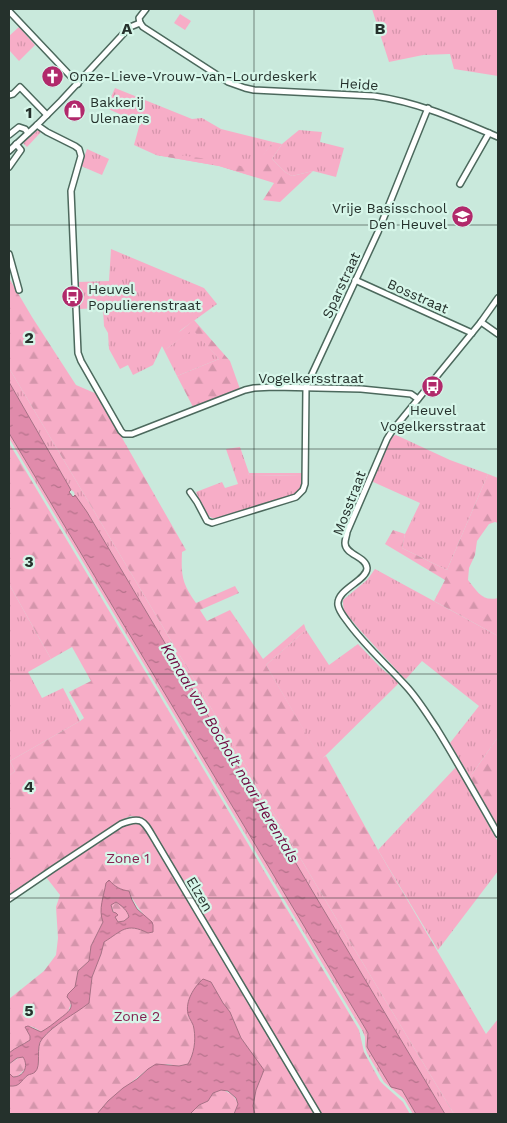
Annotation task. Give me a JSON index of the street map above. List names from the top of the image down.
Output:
{
  "streets": {
    "street": [
      "Heide",
      "Sparstraat",
      "Bosstraat",
      "Vogelkersstraat",
      "Mosstraat",
      "Elzen"
    ]
  },
  "crossings": [
    ["Heide", "Sparstraat"],
    ["Sparstraat", "Bosstraat"],
    ["Sparstraat", "Vogelkersstraat"],
    ["Bosstraat", "Mosstraat"],
    ["Vogelkersstraat", "Mosstraat"]
  ],
  "water": ["Kanaal van Bocholt naar Herentals"],
  "parks": ["Zone 1", "Zone 2"],
  "places": {
    "church": ["Onze-Lieve-Vrouw-van-Lourdeskerk"],
    "shop": ["Bakkerij Ulenaers"],
    "school or university": ["Vrije Basisschool Den Heuvel"],
    "bus stop": ["Heuvel Populierenstraat", "Heuvel Vogelkersstraat"]
  },
  "grid": {
    "columns": ["A", "B"],
    "rows": [
      "1",
      "2",
      "3",
      "4",
      "5"
    ]
  }
}
